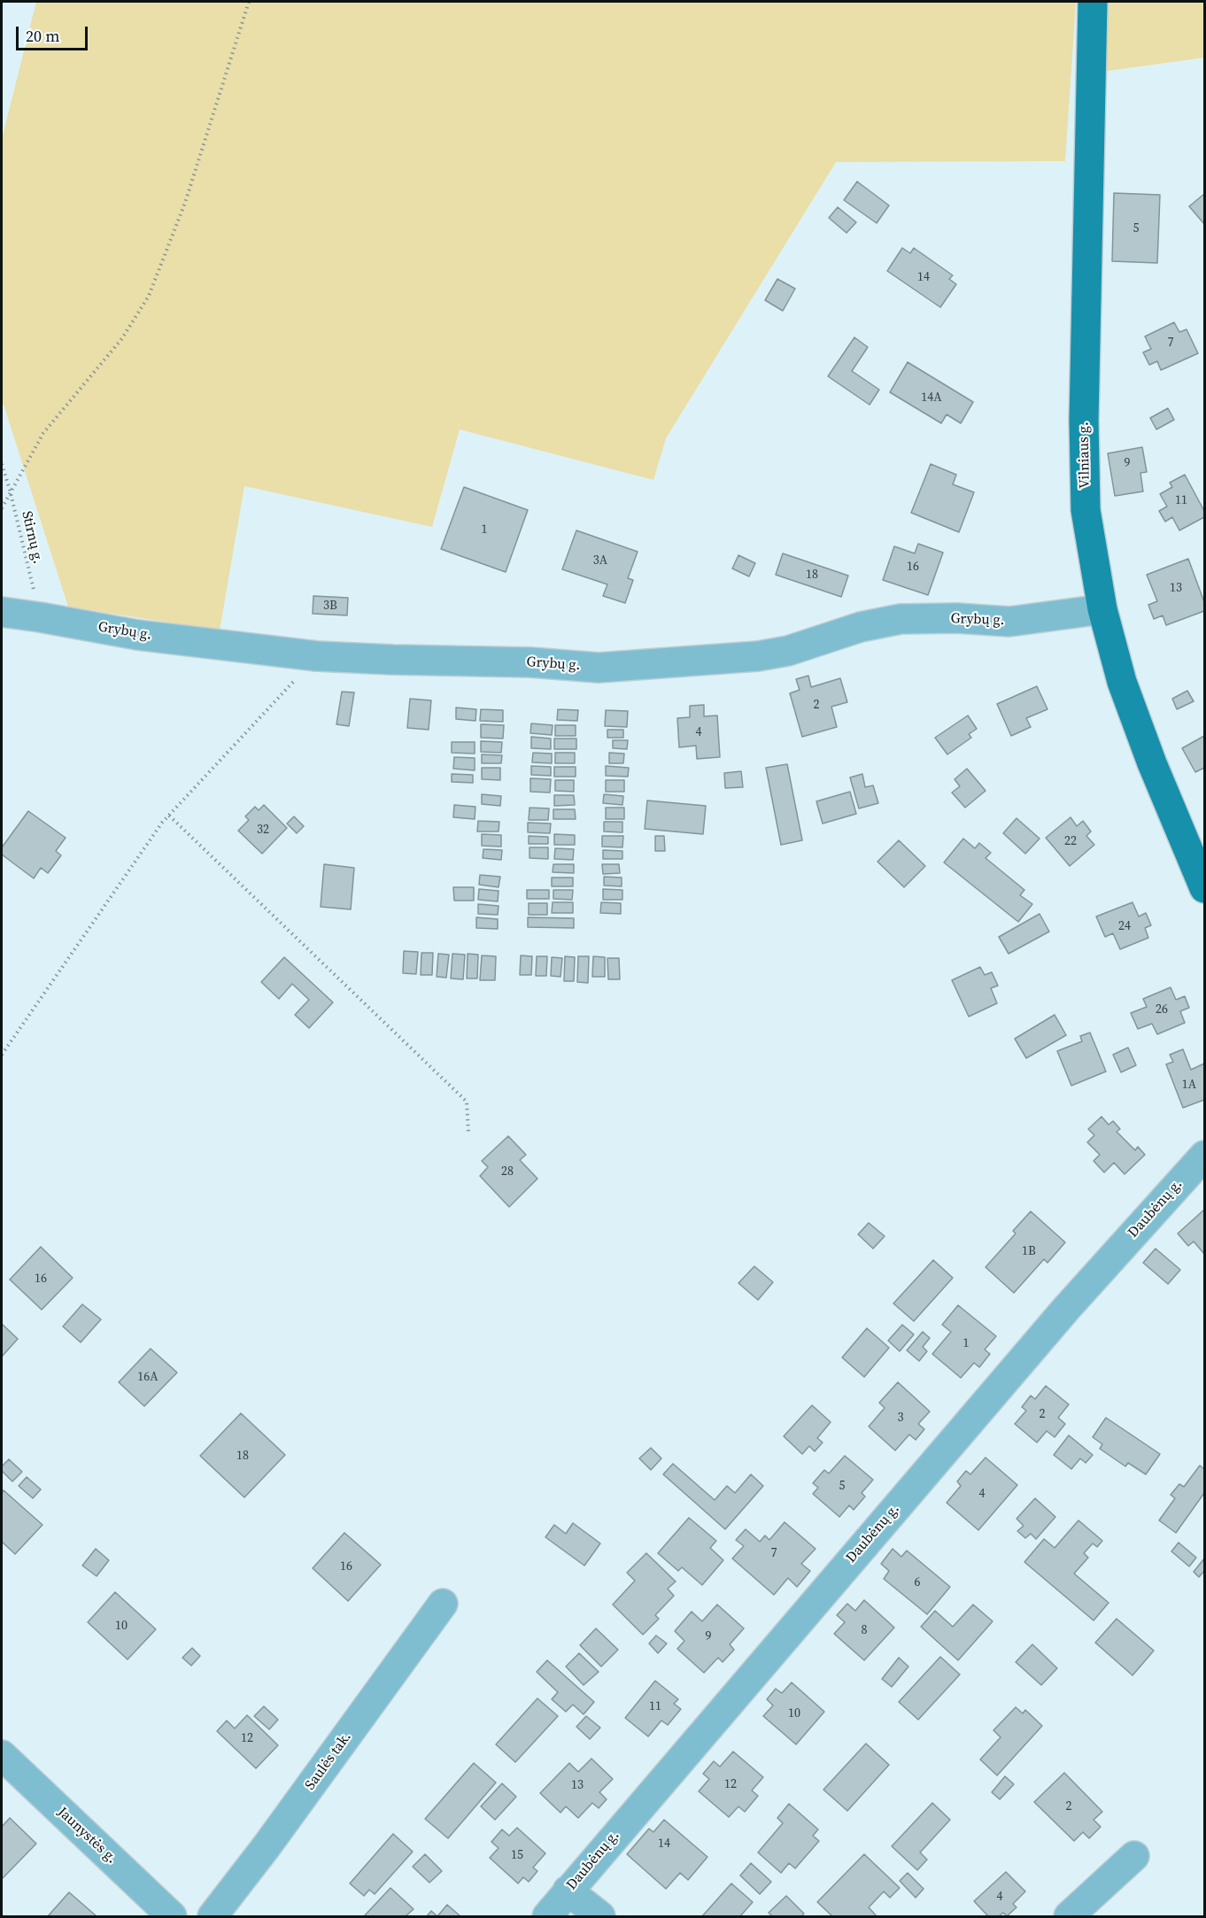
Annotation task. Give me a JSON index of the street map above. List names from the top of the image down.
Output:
{
  "streets": {
    "main road": ["Vilniaus g."],
    "street": [
      "Grybų g.",
      "Daubėnų g.",
      "Saulės tak.",
      "Jaunystės g."
    ],
    "path": ["Stirnų g."]
  },
  "crossings": [
    ["Vilniaus g.", "Grybų g."],
    ["Stirnų g.", "Grybų g."]
  ],
  "house_numbers": [
    "5",
    "14",
    "7",
    "14A",
    "9",
    "11",
    "1",
    "3A",
    "16",
    "18",
    "13",
    "3B",
    "2",
    "4",
    "32",
    "22",
    "24",
    "26",
    "1A",
    "28",
    "1B",
    "16",
    "1",
    "16A",
    "2",
    "3",
    "18",
    "5",
    "4",
    "7",
    "16",
    "6",
    "10",
    "8",
    "9",
    "11",
    "10",
    "12",
    "12",
    "13",
    "2",
    "14",
    "15",
    "4"
  ],
  "scale_bar": "20 m"
}
